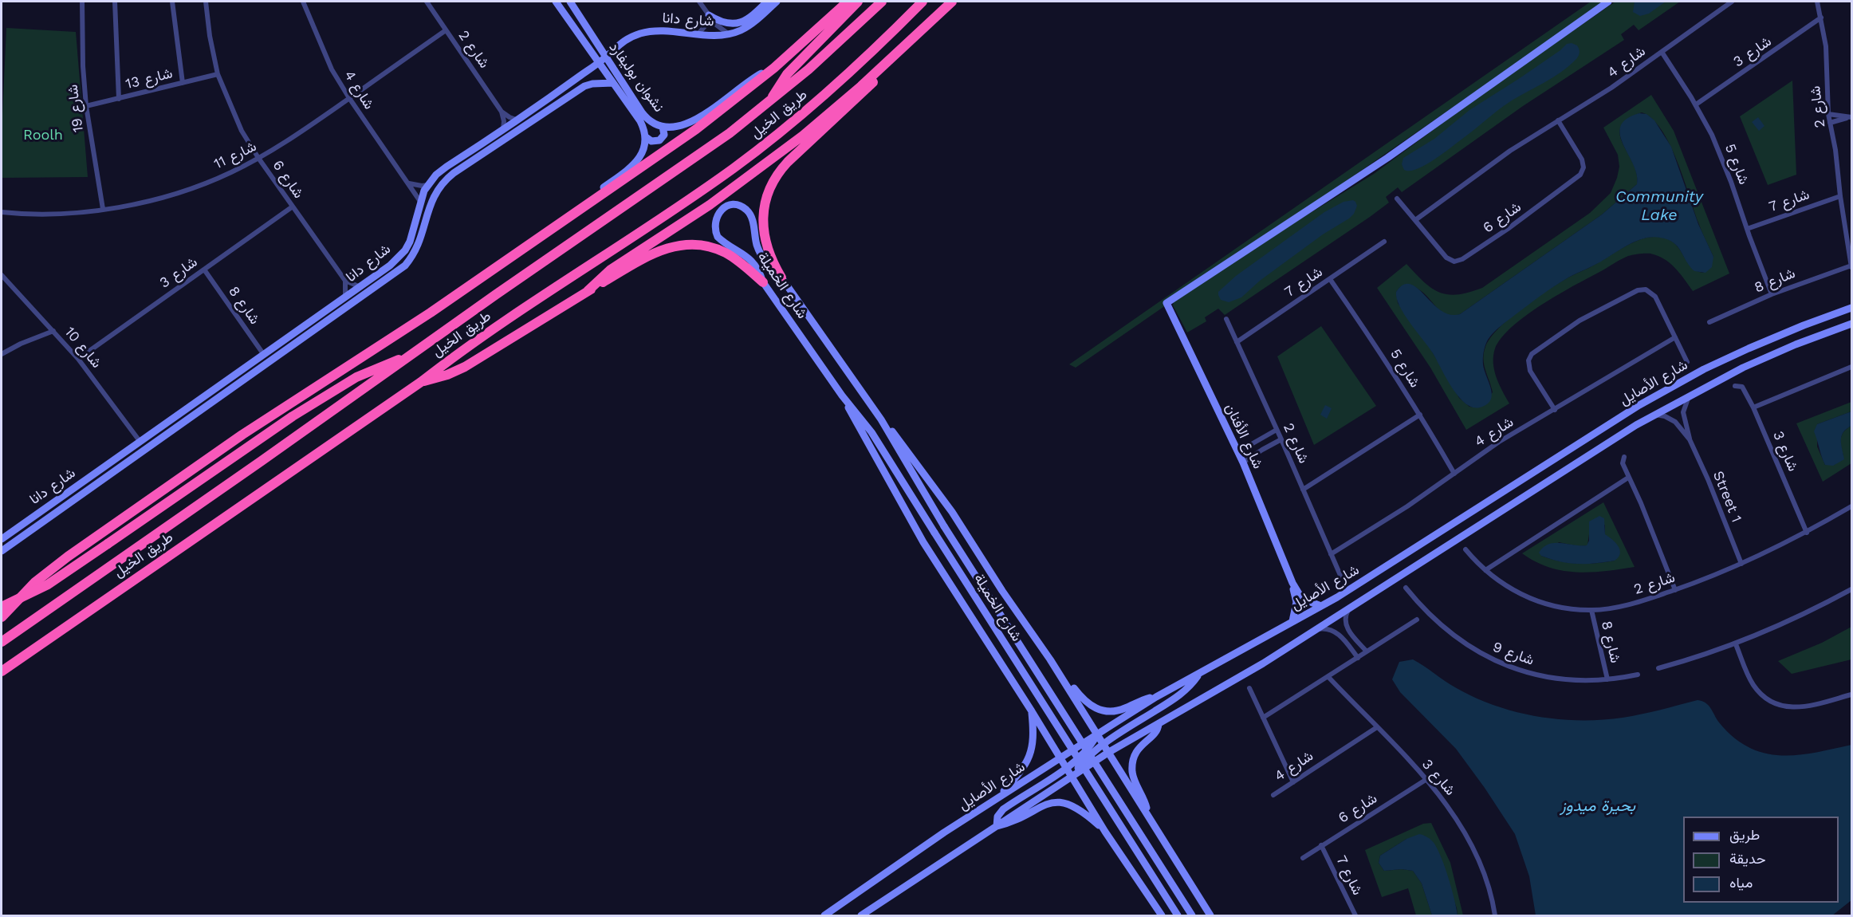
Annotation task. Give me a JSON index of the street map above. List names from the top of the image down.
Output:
{
  "streets": {
    "highway": ["طريق الخيل"],
    "main road": [
      "شارع دانا",
      "نشوان بوليفارد",
      "شارع الخميلة",
      "شارع الأصايل",
      "شارع الأفنان"
    ],
    "street": [
      "شارع 2",
      "شارع 3",
      "شارع 4",
      "شارع 13",
      "شارع 19",
      "شارع 11",
      "شارع 5",
      "شارع 6",
      "شارع 7",
      "شارع 8",
      "شارع 10",
      "Street 1",
      "شارع 9"
    ]
  },
  "crossings": [
    ["شارع دانا", "شارع 2"],
    ["شارع دانا", "شارع 4"],
    ["شارع دانا", "نشوان بوليفارد"],
    ["شارع دانا", "شارع 8"],
    ["شارع دانا", "شارع 10"],
    ["شارع 2", "شارع 3"],
    ["شارع 2", "شارع 4"],
    ["شارع 2", "شارع 11"],
    ["شارع 2", "شارع 7"],
    ["شارع 2", "شارع 8"],
    ["شارع 2", "Street 1"],
    ["شارع 3", "شارع 4"],
    ["شارع 3", "شارع 5"],
    ["شارع 3", "شارع 6"],
    ["شارع 3", "شارع 8"],
    ["شارع 3", "شارع 10"],
    ["شارع 4", "شارع 11"],
    ["شارع 4", "شارع 5"],
    ["شارع 4", "شارع 6"],
    ["شارع 13", "شارع 19"],
    ["شارع 13", "شارع 6"],
    ["شارع 19", "شارع 11"],
    ["شارع 11", "شارع 6"],
    ["شارع 5", "شارع 7"],
    ["شارع 5", "شارع 8"],
    ["شارع 6", "شارع 7"],
    ["شارع 8", "شارع 9"],
    ["شارع الأصايل", "شارع الأفنان"]
  ],
  "water": ["Community Lake", "بحيرة ميدوز"],
  "parks": ["Roolh"],
  "legend": ["طريق", "حديقة", "مياه"]
}
